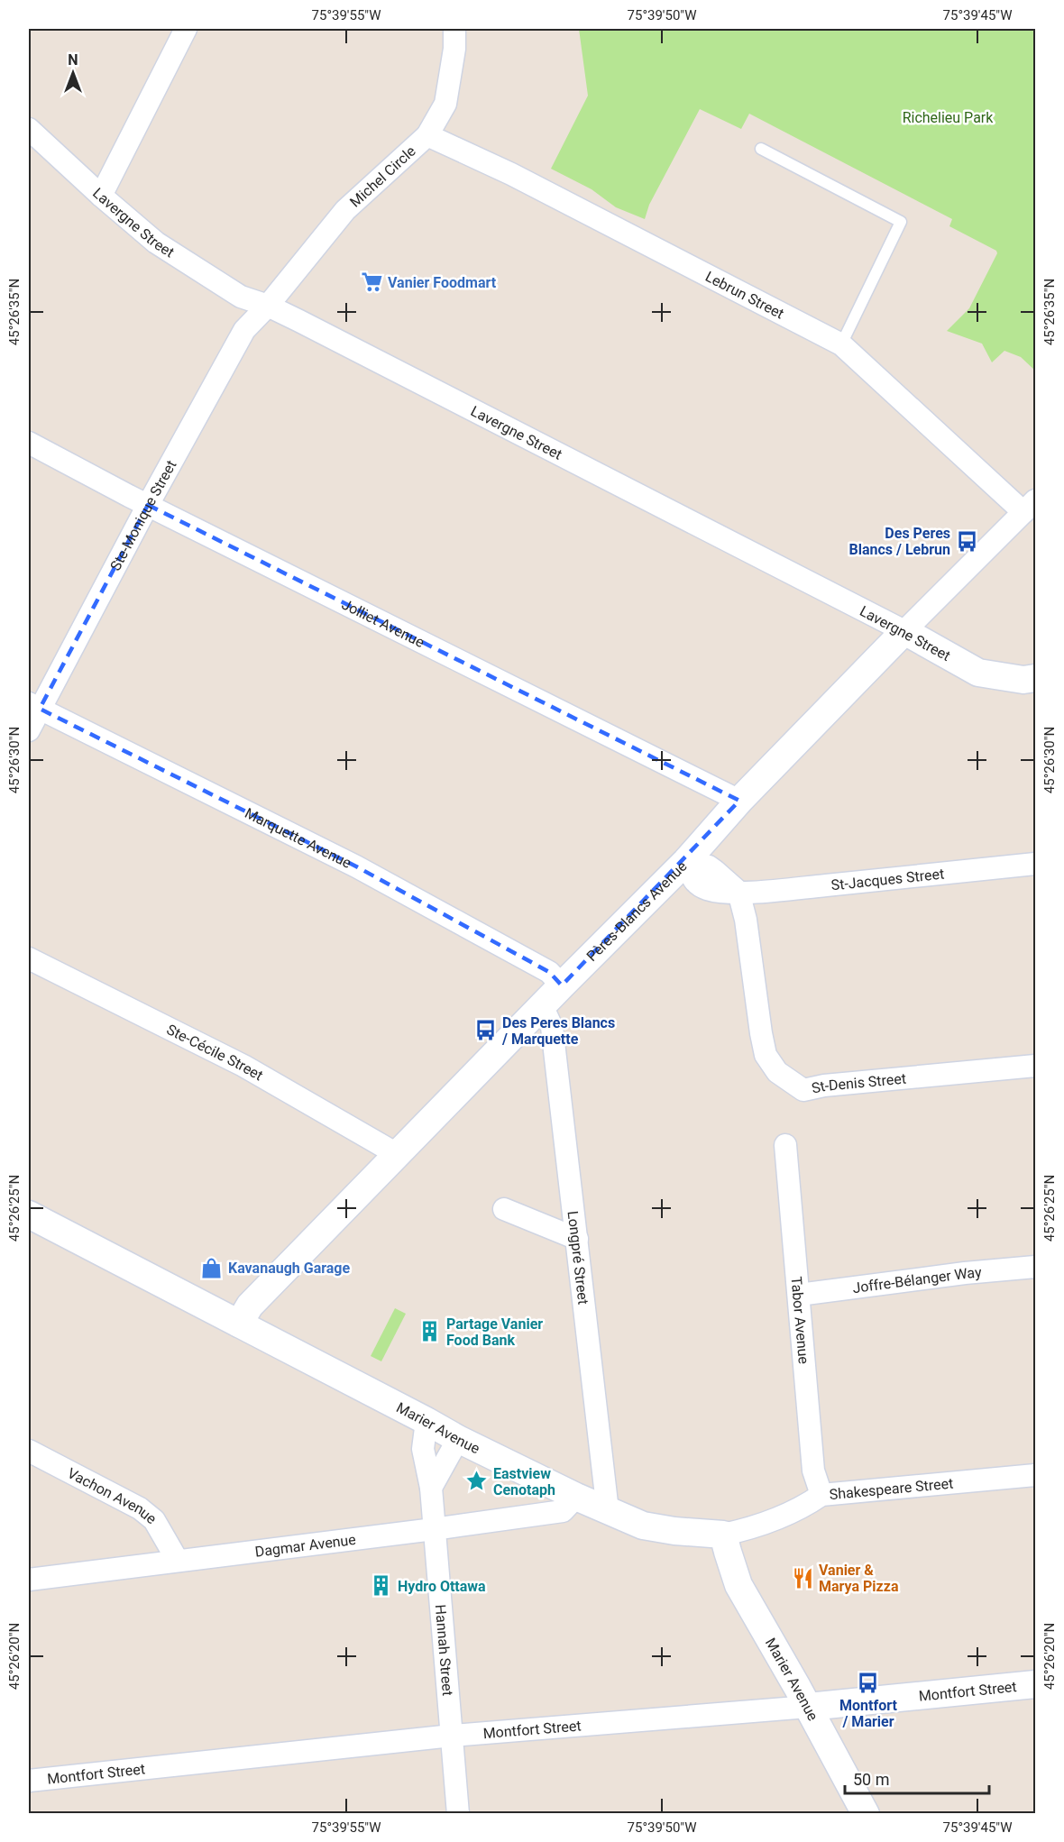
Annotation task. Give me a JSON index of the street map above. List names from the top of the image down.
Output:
{
  "streets": {
    "street": [
      "Michel Circle",
      "Lavergne Street",
      "Lebrun Street",
      "Ste-Monique Street",
      "Jolliet Avenue",
      "Marquette Avenue",
      "St-Jacques Street",
      "Pères-Blancs Avenue",
      "Ste-Cécile Street",
      "St-Denis Street",
      "Longpré Street",
      "Joffre-Bélanger Way",
      "Tabor Avenue",
      "Marier Avenue",
      "Shakespeare Street",
      "Vachon Avenue",
      "Dagmar Avenue",
      "Hannah Street",
      "Montfort Street"
    ]
  },
  "crossings": [
    ["Michel Circle", "Lavergne Street"],
    ["Michel Circle", "Lebrun Street"],
    ["Michel Circle", "Ste-Monique Street"],
    ["Lavergne Street", "Ste-Monique Street"],
    ["Lavergne Street", "Pères-Blancs Avenue"],
    ["Lebrun Street", "Pères-Blancs Avenue"],
    ["Ste-Monique Street", "Jolliet Avenue"],
    ["Ste-Monique Street", "Marquette Avenue"],
    ["Jolliet Avenue", "Pères-Blancs Avenue"],
    ["Marquette Avenue", "Pères-Blancs Avenue"],
    ["St-Jacques Street", "Pères-Blancs Avenue"],
    ["St-Jacques Street", "St-Denis Street"],
    ["Pères-Blancs Avenue", "Ste-Cécile Street"],
    ["Pères-Blancs Avenue", "Longpré Street"],
    ["Pères-Blancs Avenue", "Marier Avenue"],
    ["Longpré Street", "Marier Avenue"],
    ["Joffre-Bélanger Way", "Tabor Avenue"],
    ["Tabor Avenue", "Shakespeare Street"],
    ["Marier Avenue", "Shakespeare Street"],
    ["Marier Avenue", "Dagmar Avenue"],
    ["Marier Avenue", "Hannah Street"],
    ["Marier Avenue", "Montfort Street"],
    ["Vachon Avenue", "Dagmar Avenue"],
    ["Dagmar Avenue", "Hannah Street"],
    ["Hannah Street", "Montfort Street"]
  ],
  "parks": ["Richelieu Park"],
  "places": {
    "supermarket": ["Vanier Foodmart"],
    "bus stop": ["Des Peres Blancs / Lebrun", "Des Peres Blancs / Marquette", "Montfort / Marier"],
    "shop": ["Kavanaugh Garage"],
    "building": ["Partage Vanier Food Bank", "Hydro Ottawa"],
    "place": ["Eastview Cenotaph"],
    "restaurant": ["Vanier & Marya Pizza"]
  },
  "scale_bar": "50 m",
  "north": "top",
  "coordinates": [
    "75°39'55\"W",
    "75°39'50\"W",
    "75°39'45\"W",
    "45°26'35\"N",
    "45°26'30\"N",
    "45°26'25\"N",
    "45°26'20\"N"
  ]
}
